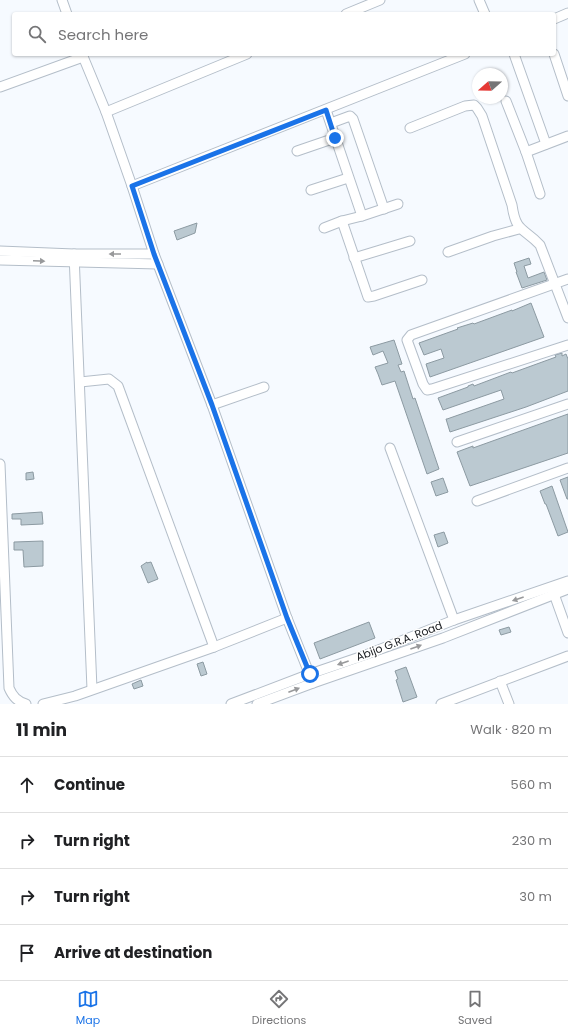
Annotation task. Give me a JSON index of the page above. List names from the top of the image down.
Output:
{
  "streets": {
    "street": ["Abijo G.R.A. Road"]
  },
  "north": "left",
  "page": {
    "search": "Search here",
    "heading": ["11 min", "Walk · 820 m"],
    "list": [
      ["Continue", "560 m"],
      ["Turn right", "230 m"],
      ["Turn right", "30 m"],
      "Arrive at destination"
    ],
    "nav": ["Map", "Directions", "Saved"]
  }
}
